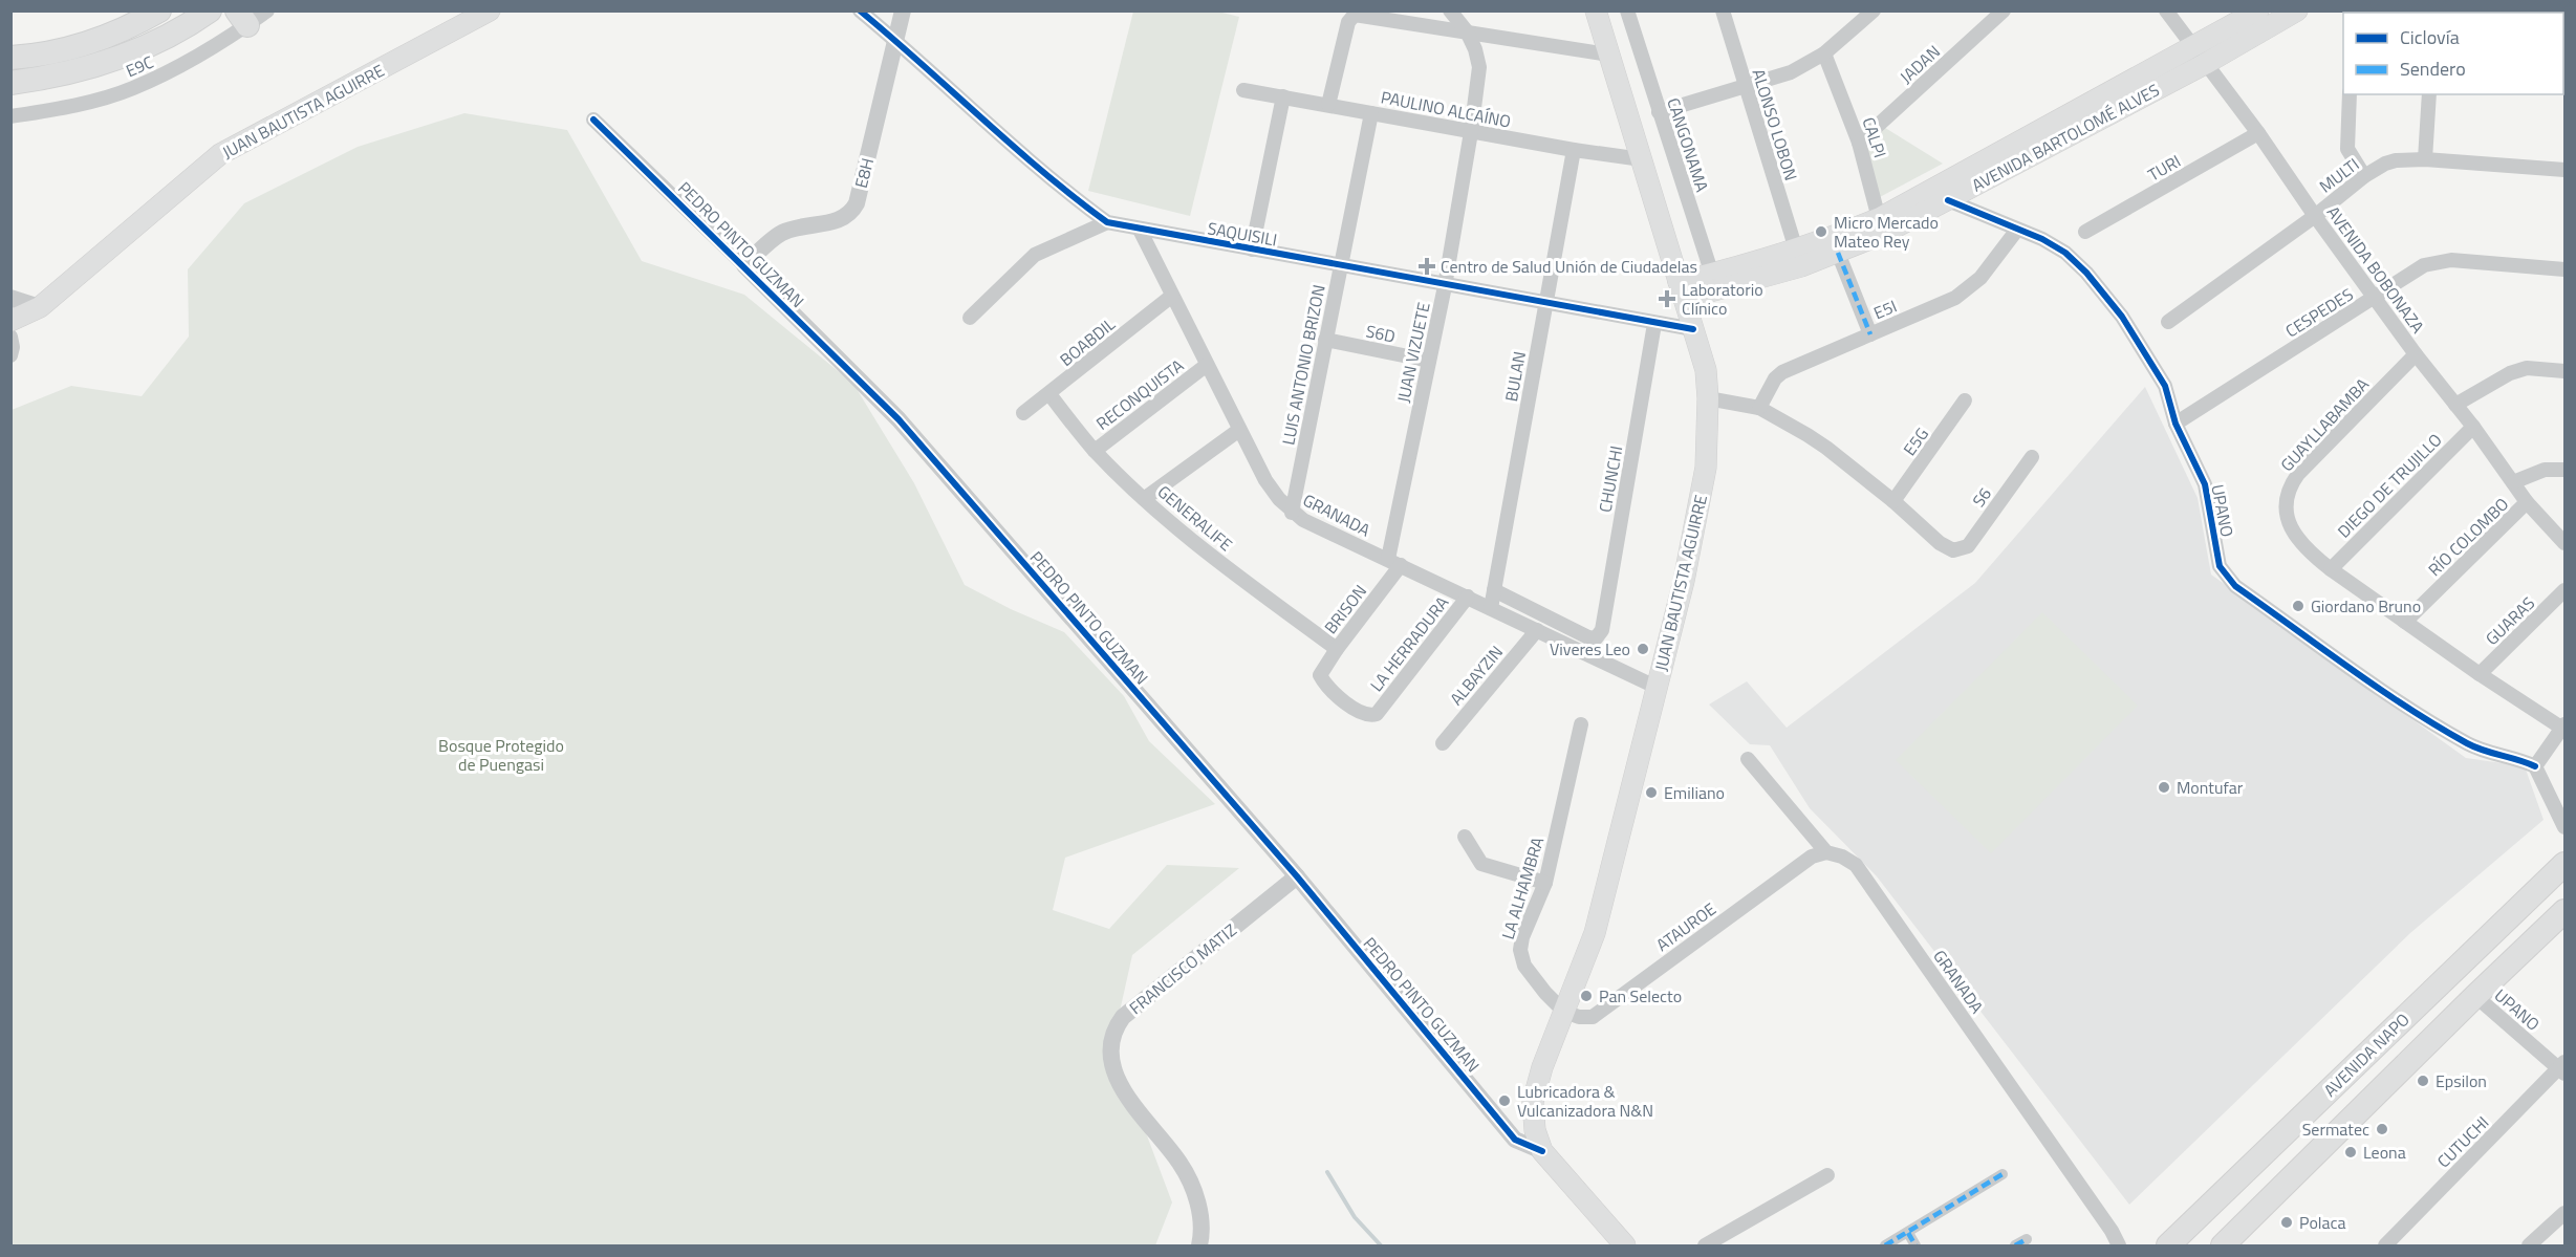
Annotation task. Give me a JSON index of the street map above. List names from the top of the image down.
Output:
{
  "streets": {
    "main road": [
      "JUAN BAUTISTA AGUIRRE",
      "AVENIDA BARTOLOMÉ ALVES",
      "PEDRO PINTO GUZMAN",
      "AVENIDA NAPO"
    ],
    "street": [
      "JADAN",
      "E9C",
      "PAULINO ALCAÍNO",
      "ALONSO LOBON",
      "CALPI",
      "CANGONAMA",
      "TURI",
      "E8H",
      "MULTI",
      "SAQUISILI",
      "AVENIDA BOBONAZA",
      "E5I",
      "CESPEDES",
      "S6D",
      "BOABDIL",
      "JUAN VIZUETE",
      "LUIS ANTONIO BRIZON",
      "BULAN",
      "RECONQUISTA",
      "GUAYLLABAMBA",
      "E5G",
      "CHUNCHI",
      "DIEGO DE TRUJILLO",
      "S6",
      "UPANO",
      "GRANADA",
      "GENERALIFE",
      "RÍO COLOMBO",
      "BRISON",
      "GUARAS",
      "LA HERRADURA",
      "ALBAYZIN",
      "LA ALHAMBRA",
      "ATAUROE",
      "FRANCISCO MATIZ",
      "CUTUCHI"
    ]
  },
  "crossings": [
    ["JADAN", "CALPI"],
    ["PAULINO ALCAÍNO", "JUAN BAUTISTA AGUIRRE"],
    ["PAULINO ALCAÍNO", "JUAN VIZUETE"],
    ["PAULINO ALCAÍNO", "LUIS ANTONIO BRIZON"],
    ["PAULINO ALCAÍNO", "BULAN"],
    ["JUAN BAUTISTA AGUIRRE", "AVENIDA BARTOLOMÉ ALVES"],
    ["JUAN BAUTISTA AGUIRRE", "SAQUISILI"],
    ["JUAN BAUTISTA AGUIRRE", "PEDRO PINTO GUZMAN"],
    ["JUAN BAUTISTA AGUIRRE", "GRANADA"],
    ["JUAN BAUTISTA AGUIRRE", "LA ALHAMBRA"],
    ["JUAN BAUTISTA AGUIRRE", "ATAUROE"],
    ["ALONSO LOBON", "AVENIDA BARTOLOMÉ ALVES"],
    ["CALPI", "AVENIDA BARTOLOMÉ ALVES"],
    ["AVENIDA BARTOLOMÉ ALVES", "CANGONAMA"],
    ["AVENIDA BARTOLOMÉ ALVES", "AVENIDA BOBONAZA"],
    ["AVENIDA BARTOLOMÉ ALVES", "UPANO"],
    ["TURI", "AVENIDA BOBONAZA"],
    ["E8H", "SAQUISILI"],
    ["E8H", "PEDRO PINTO GUZMAN"],
    ["MULTI", "AVENIDA BOBONAZA"],
    ["SAQUISILI", "JUAN VIZUETE"],
    ["SAQUISILI", "LUIS ANTONIO BRIZON"],
    ["SAQUISILI", "BULAN"],
    ["SAQUISILI", "CHUNCHI"],
    ["SAQUISILI", "GRANADA"],
    ["PEDRO PINTO GUZMAN", "FRANCISCO MATIZ"],
    ["AVENIDA BOBONAZA", "CESPEDES"],
    ["AVENIDA BOBONAZA", "GUAYLLABAMBA"],
    ["AVENIDA BOBONAZA", "DIEGO DE TRUJILLO"],
    ["AVENIDA BOBONAZA", "RÍO COLOMBO"],
    ["E5I", "UPANO"],
    ["CESPEDES", "UPANO"],
    ["S6D", "JUAN VIZUETE"],
    ["S6D", "LUIS ANTONIO BRIZON"],
    ["BOABDIL", "GRANADA"],
    ["BOABDIL", "GENERALIFE"],
    ["JUAN VIZUETE", "GRANADA"],
    ["JUAN VIZUETE", "BRISON"],
    ["LUIS ANTONIO BRIZON", "GRANADA"],
    ["BULAN", "CHUNCHI"],
    ["BULAN", "GRANADA"],
    ["RECONQUISTA", "GRANADA"],
    ["RECONQUISTA", "GENERALIFE"],
    ["GUAYLLABAMBA", "DIEGO DE TRUJILLO"],
    ["GUAYLLABAMBA", "RÍO COLOMBO"],
    ["GUAYLLABAMBA", "GUARAS"],
    ["E5G", "S6"],
    ["UPANO", "AVENIDA NAPO"],
    ["UPANO", "CUTUCHI"],
    ["GRANADA", "BRISON"],
    ["GRANADA", "LA HERRADURA"],
    ["GRANADA", "ALBAYZIN"],
    ["GRANADA", "ATAUROE"],
    ["GENERALIFE", "BRISON"],
    ["BRISON", "LA HERRADURA"],
    ["LA ALHAMBRA", "ATAUROE"]
  ],
  "parks": ["Bosque Protegido de Puengasi"],
  "places": {
    "other": [
      "Micro Mercado Mateo Rey",
      "Giordano Bruno",
      "Viveres Leo",
      "Montufar",
      "Emiliano",
      "Pan Selecto",
      "Epsilon",
      "Lubricadora & Vulcanizadora N&N",
      "Sermatec",
      "Leona",
      "Polaca"
    ],
    "health": ["Centro de Salud Unión de Ciudadelas", "Laboratorio Clínico"]
  },
  "legend": ["Ciclovía", "Sendero"]
}
